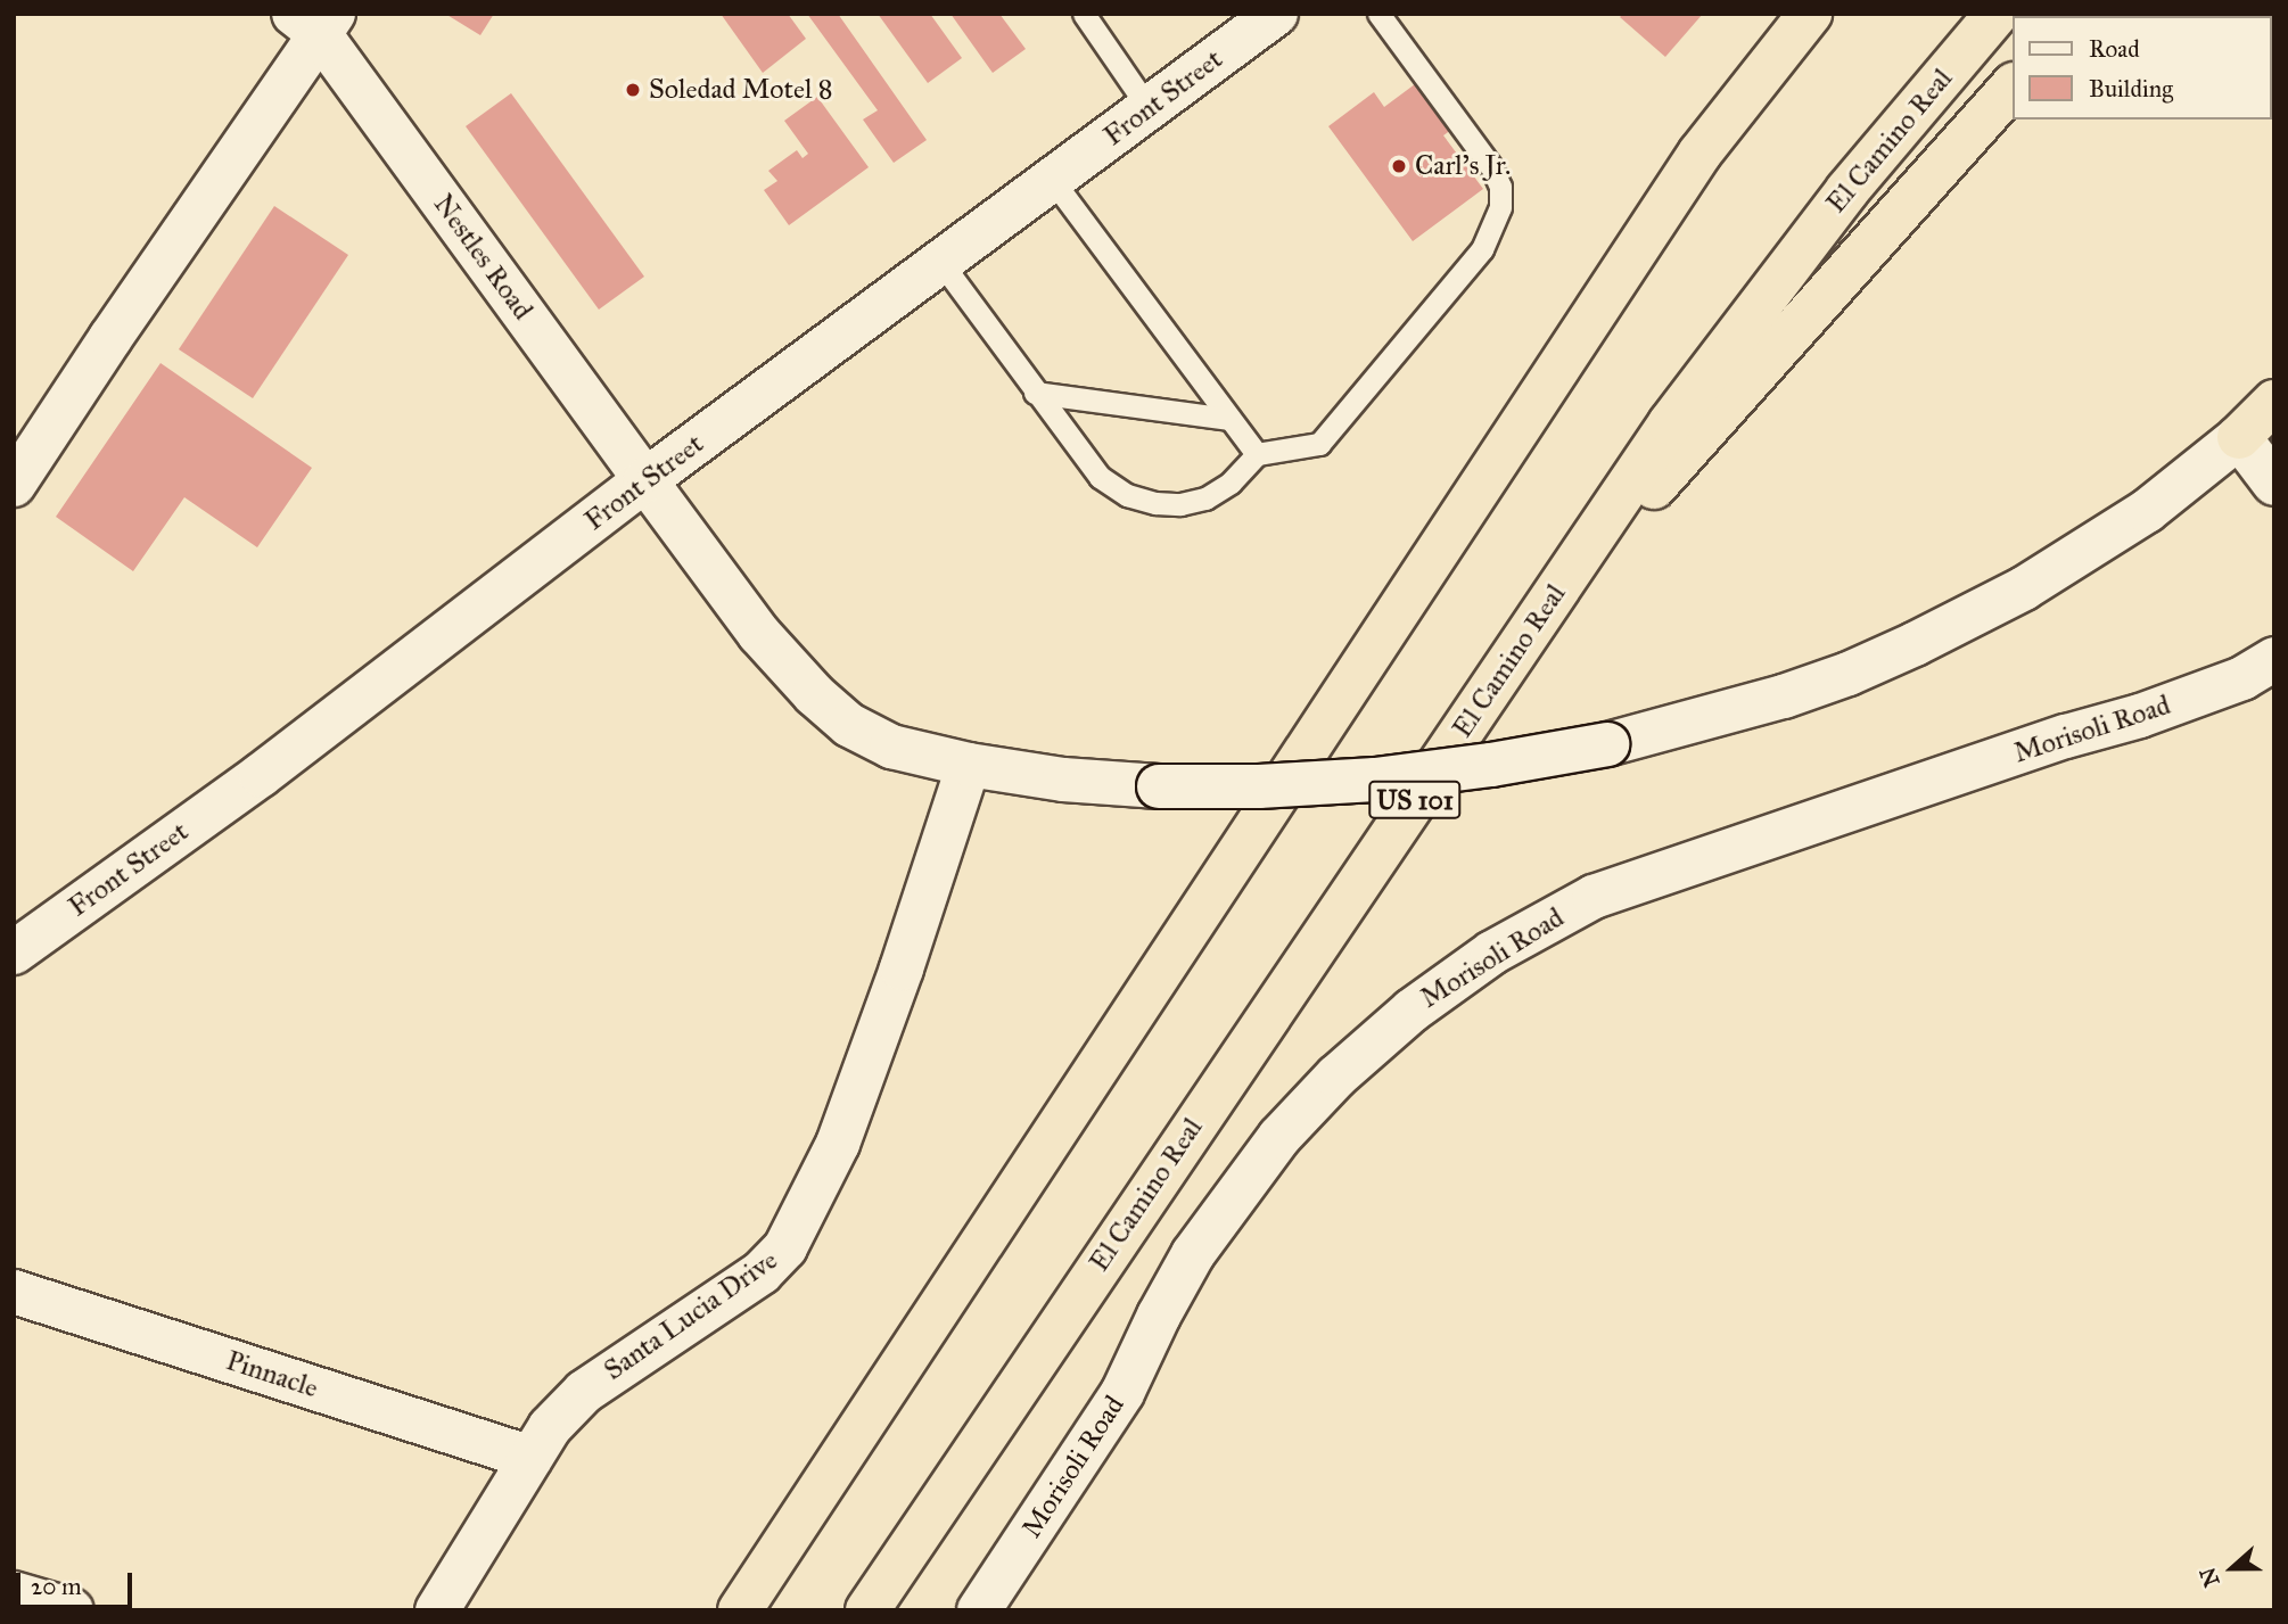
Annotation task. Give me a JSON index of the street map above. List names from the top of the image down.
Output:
{
  "streets": {
    "highway": ["El Camino Real", "US 101"],
    "street": [
      "Front Street",
      "Nestles Road",
      "Morisoli Road",
      "Santa Lucia Drive",
      "Pinnacle"
    ]
  },
  "crossings": [
    ["Front Street", "Nestles Road"],
    ["Nestles Road", "Santa Lucia Drive"],
    ["Santa Lucia Drive", "Pinnacle"]
  ],
  "places": ["Soledad Motel 8", "Carl's Jr."],
  "legend": ["Road", "Building"],
  "scale_bar": "20 m",
  "north": "left"
}
